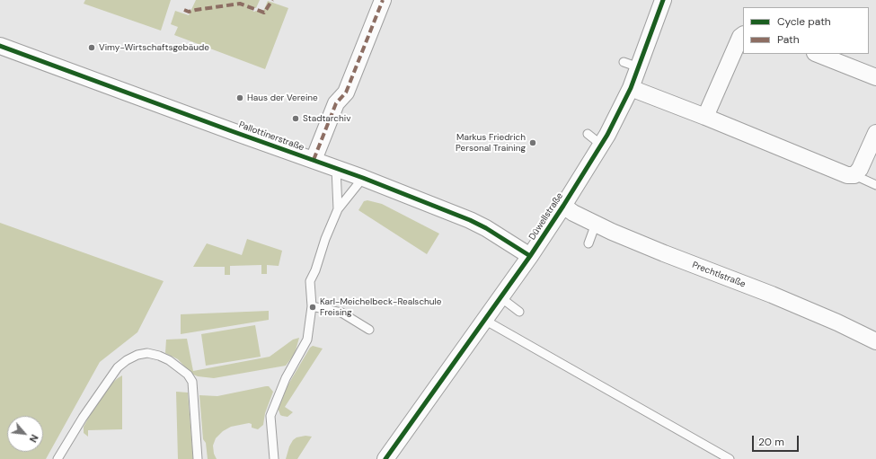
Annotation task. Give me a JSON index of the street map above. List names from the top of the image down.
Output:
{
  "streets": {
    "street": ["Pallottinerstraße", "Düwellstraße", "Prechtlstraße"]
  },
  "crossings": [
    ["Pallottinerstraße", "Düwellstraße"],
    ["Düwellstraße", "Prechtlstraße"]
  ],
  "places": [
    "Vimy-Wirtschaftsgebäude",
    "Haus der Vereine",
    "Stadtarchiv",
    "Markus Friedrich Personal Training",
    "Karl-Meichelbeck-Realschule Freising"
  ],
  "legend": ["Cycle path", "Path"],
  "scale_bar": "20 m",
  "north": "bottom right"
}
